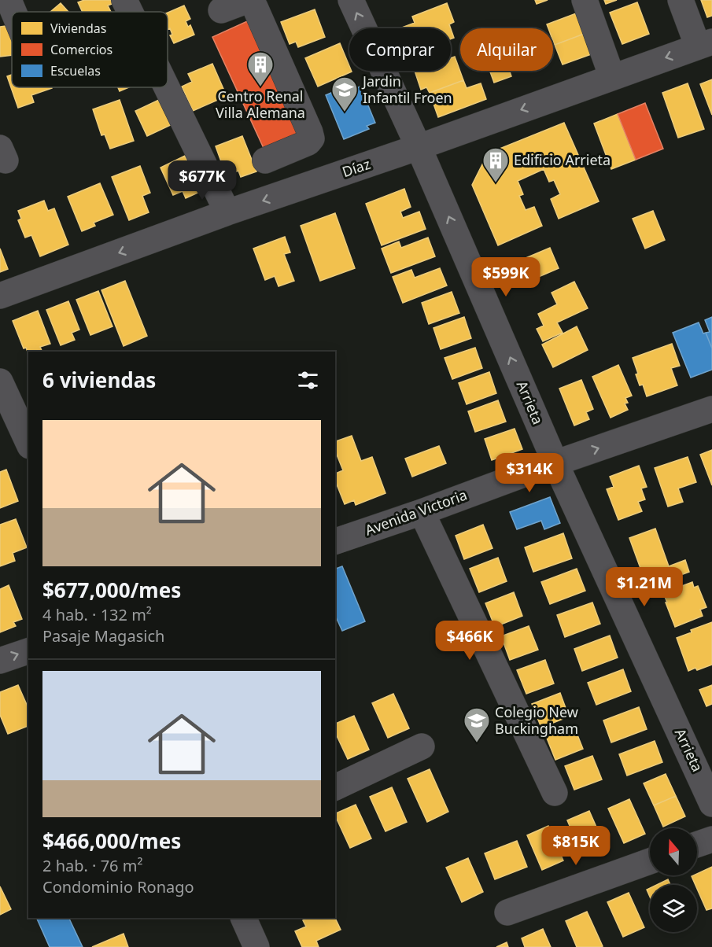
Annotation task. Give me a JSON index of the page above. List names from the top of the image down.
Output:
{
  "streets": {
    "street": ["Díaz", "Arrieta", "Avenida Victoria"]
  },
  "crossings": [
    ["Díaz", "Arrieta"],
    ["Arrieta", "Avenida Victoria"]
  ],
  "one_way": ["Díaz", "Avenida Victoria"],
  "places": {
    "building": ["Centro Renal Villa Alemana", "Edificio Arrieta"],
    "school or university": ["Jardin Infantil Froen", "Colegio New Buckingham"]
  },
  "legend": ["Viviendas", "Comercios", "Escuelas"],
  "north": "top",
  "page": {
    "chip": ["Comprar", "Alquilar"],
    "price": [
      "$677K",
      "$599K",
      "$314K",
      "$1.21M",
      "$466K",
      "$815K"
    ],
    "heading": "6 viviendas",
    "list": [
      {
        "name": "$677,000/mes",
        "note": "4 hab. · 132 m² · Pasaje Magasich"
      },
      {
        "name": "$466,000/mes",
        "note": "2 hab. · 76 m² · Condominio Ronago"
      }
    ]
  }
}
